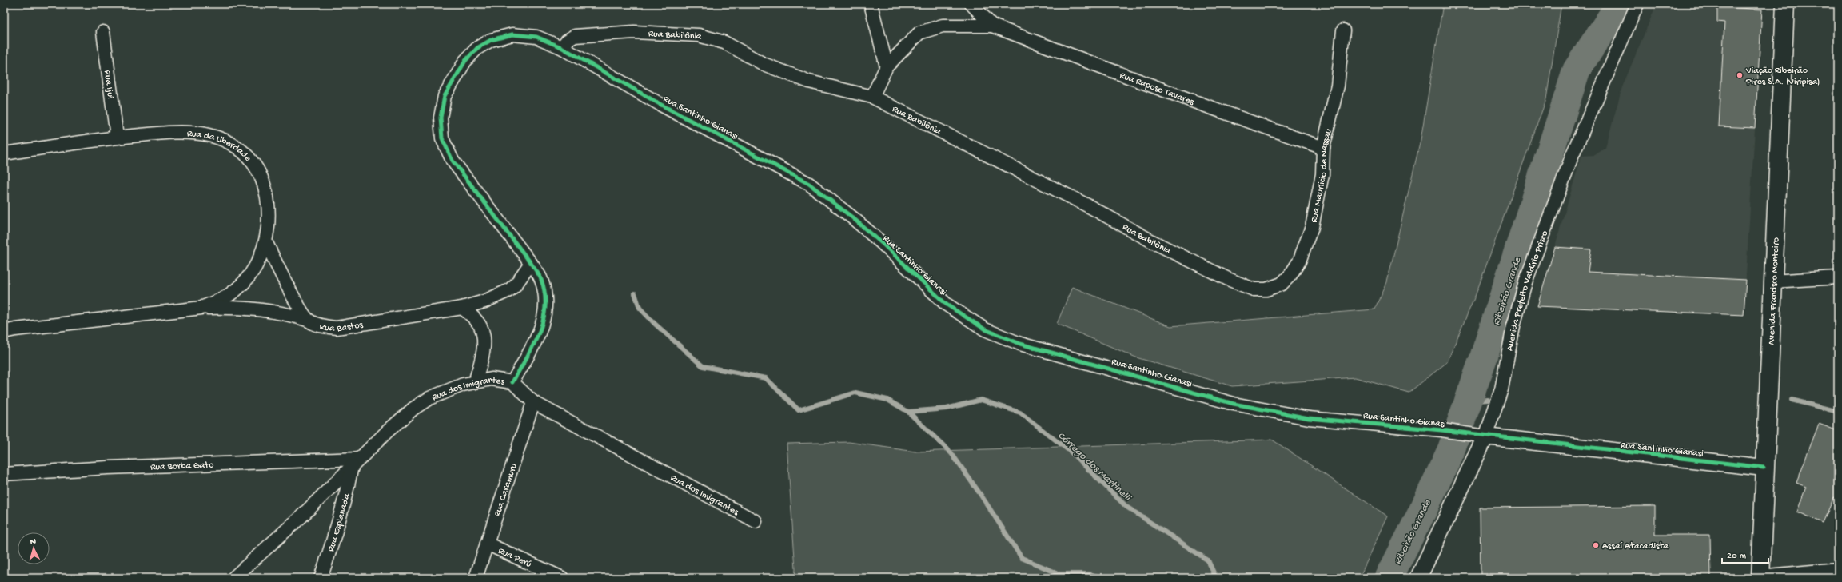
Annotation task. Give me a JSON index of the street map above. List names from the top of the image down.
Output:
{
  "streets": {
    "main road": ["Avenida Francisco Monteiro"],
    "street": [
      "Rua Babilônia",
      "Rua Ijuí",
      "Rua Raposo Tavares",
      "Rua Santinho Gianasi",
      "Rua da Liberdade",
      "Rua Mauríicio de Nassau",
      "Avenida Prefeito Valdírio Prisco",
      "Rua Bastos",
      "Rua dos Imigrantes",
      "Rua Borba Gato",
      "Rua Caramuru",
      "Rua Esplanada",
      "Rua Perú"
    ]
  },
  "crossings": [
    ["Rua Babilônia", "Rua Raposo Tavares"],
    ["Rua Babilônia", "Rua Santinho Gianasi"],
    ["Rua Babilônia", "Rua Mauríicio de Nassau"],
    ["Rua Ijuí", "Rua da Liberdade"],
    ["Rua Raposo Tavares", "Rua Mauríicio de Nassau"],
    ["Rua Santinho Gianasi", "Avenida Prefeito Valdírio Prisco"],
    ["Rua Santinho Gianasi", "Avenida Francisco Monteiro"],
    ["Rua Santinho Gianasi", "Rua Bastos"],
    ["Rua Santinho Gianasi", "Rua dos Imigrantes"],
    ["Rua da Liberdade", "Rua Bastos"],
    ["Rua dos Imigrantes", "Rua Borba Gato"],
    ["Rua dos Imigrantes", "Rua Caramuru"],
    ["Rua dos Imigrantes", "Rua Esplanada"],
    ["Rua Borba Gato", "Rua Esplanada"],
    ["Rua Caramuru", "Rua Perú"]
  ],
  "water": ["Ribeirão Grande", "Córrego dos Martinelli"],
  "places": ["Viação Ribeirão Pires S.A. (Viripisa)", "Assaí Atacadista"],
  "scale_bar": "20 m",
  "north": "top"
}
